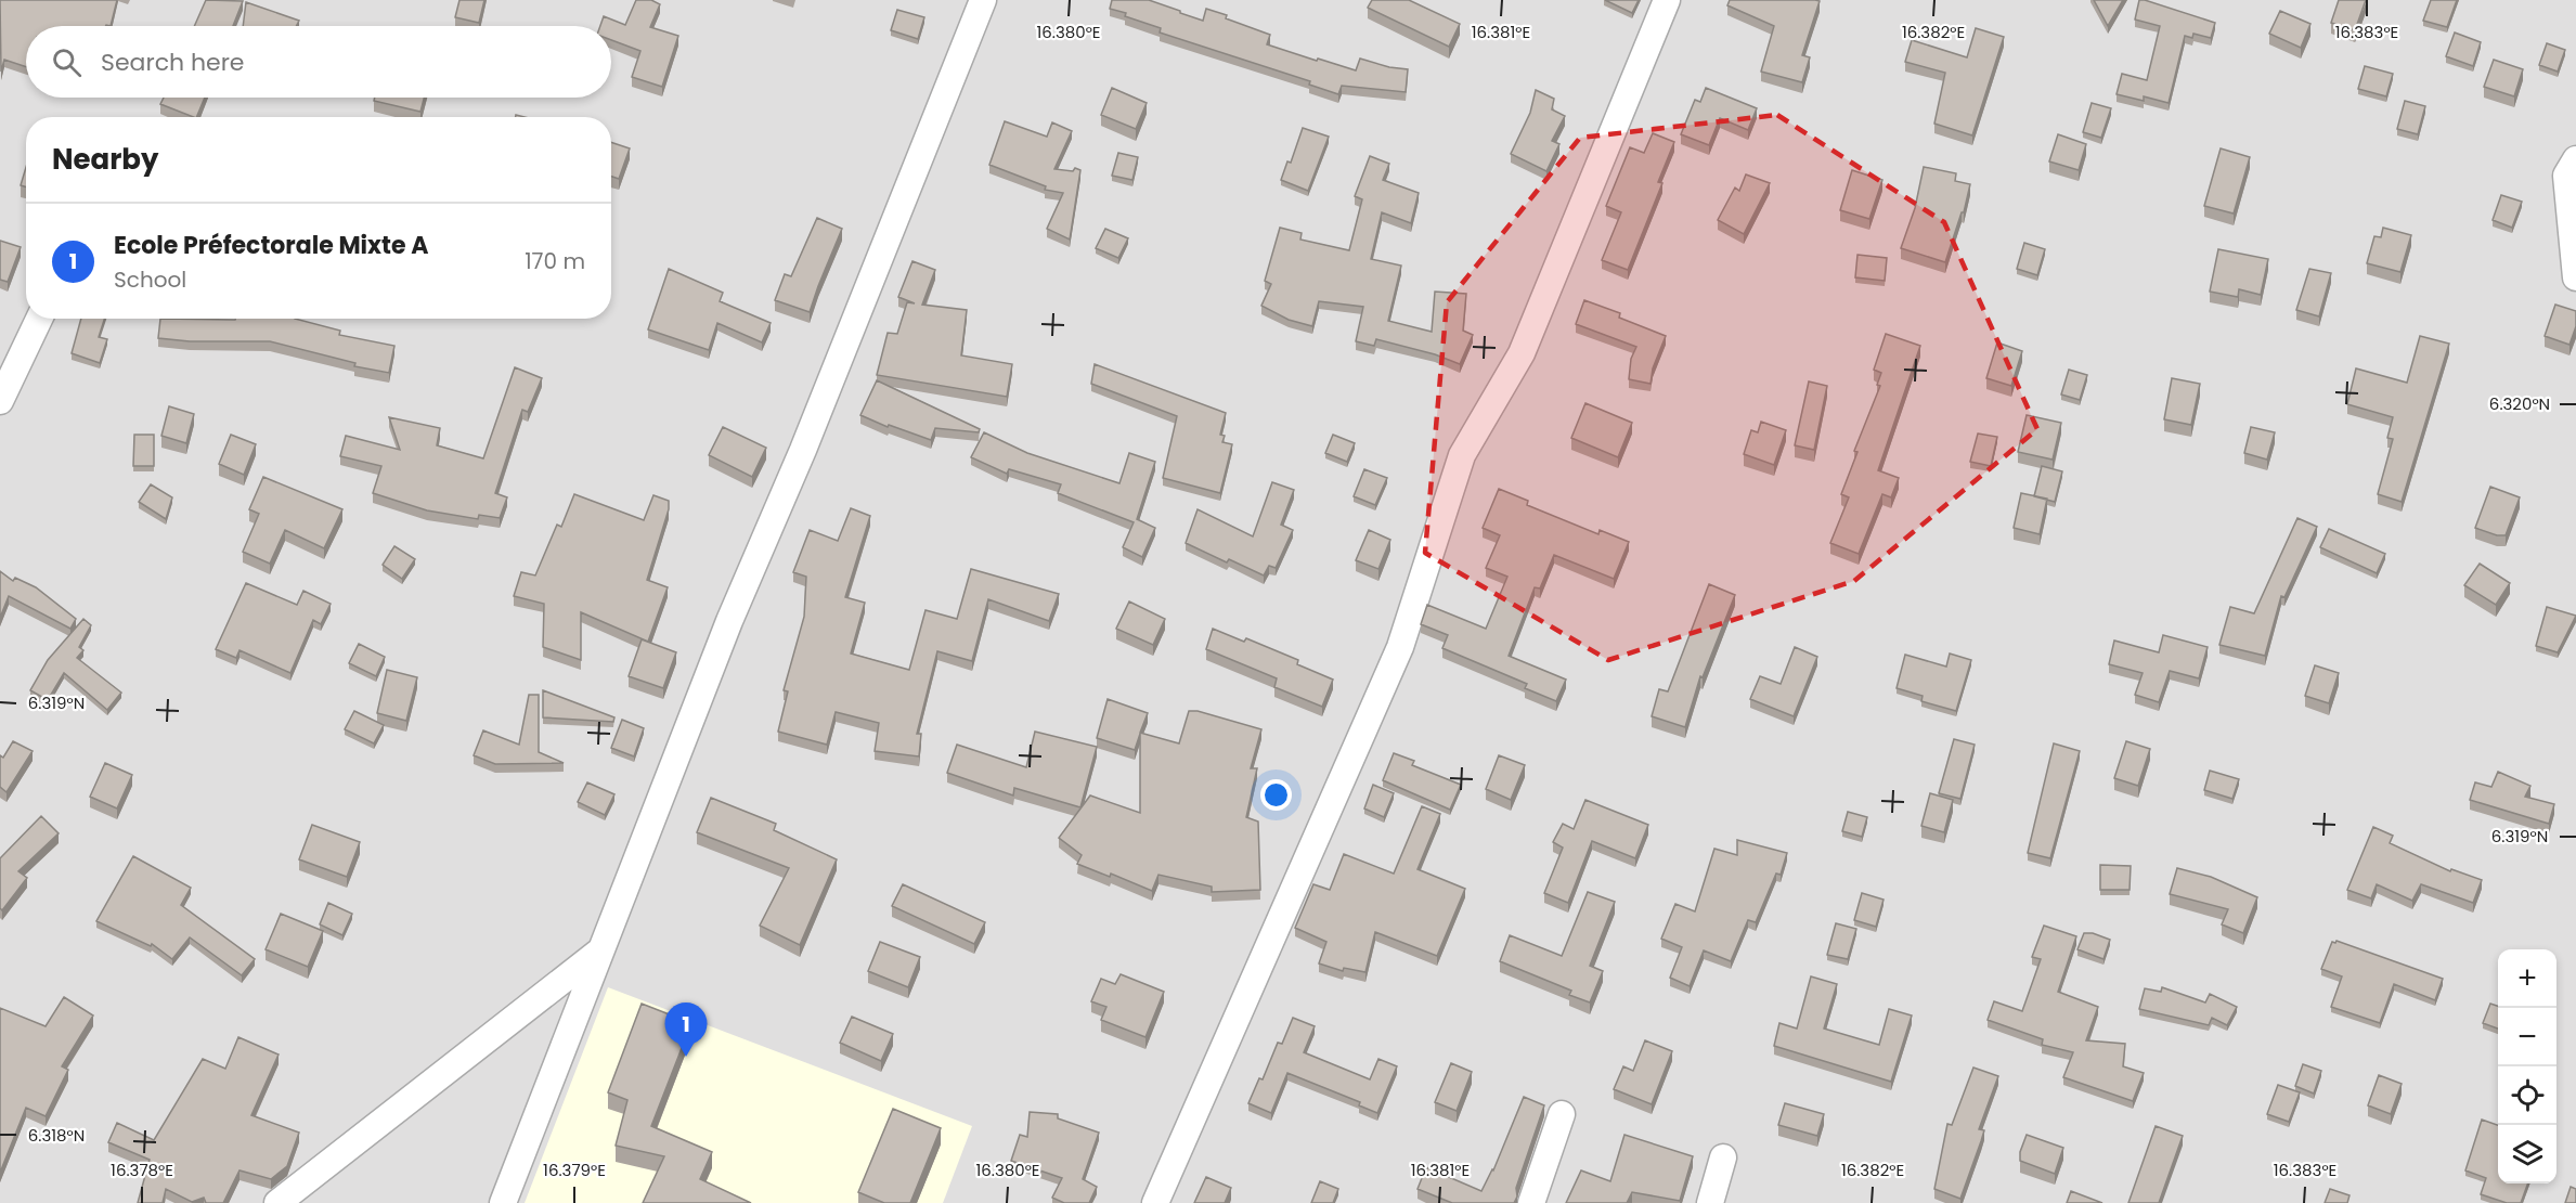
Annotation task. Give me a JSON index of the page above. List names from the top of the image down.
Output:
{
  "page": {
    "search": "Search here",
    "heading": "Nearby",
    "list": [
      {
        "mark": "1",
        "name": "Ecole Préfectorale Mixte A",
        "note": "School",
        "value": "170 m"
      }
    ],
    "map_buttons": ["+", "−"],
    "pins": "1"
  },
  "coordinates": [
    "16.380°E",
    "16.381°E",
    "16.382°E",
    "16.383°E",
    "6.320°N",
    "6.319°N",
    "6.318°N",
    "16.378°E",
    "16.379°E"
  ]
}
